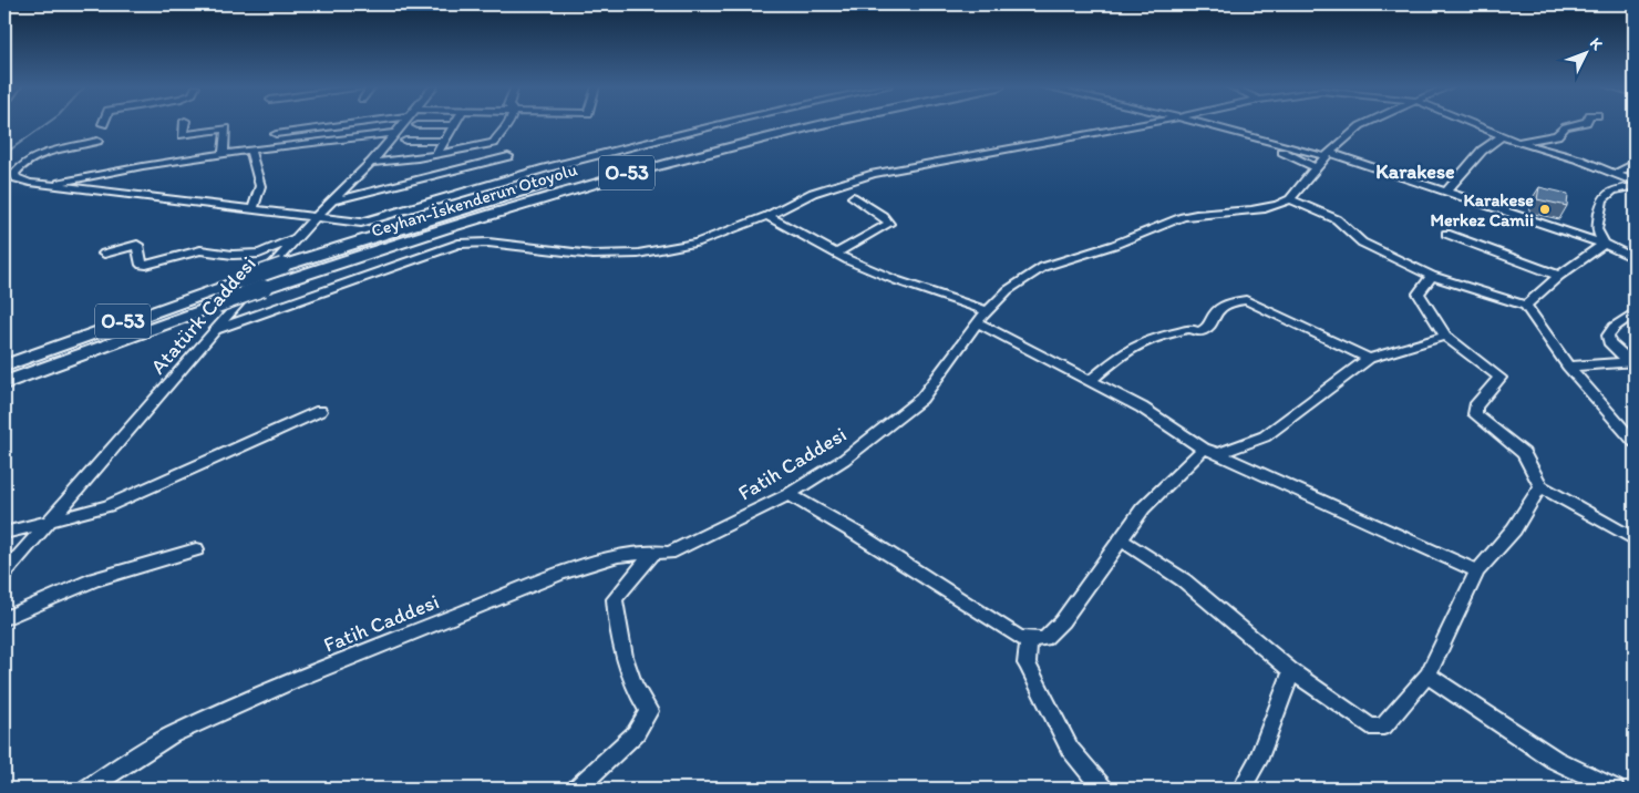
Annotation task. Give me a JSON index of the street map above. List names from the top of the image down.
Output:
{
  "streets": {
    "highway": ["O-53", "Ceyhan-İskenderun Otoyolu"],
    "street": ["Atatürk Caddesi", "Fatih Caddesi"]
  },
  "districts": ["Karakese"],
  "places": ["Karakese Merkez Camii"],
  "north": "top right"
}
